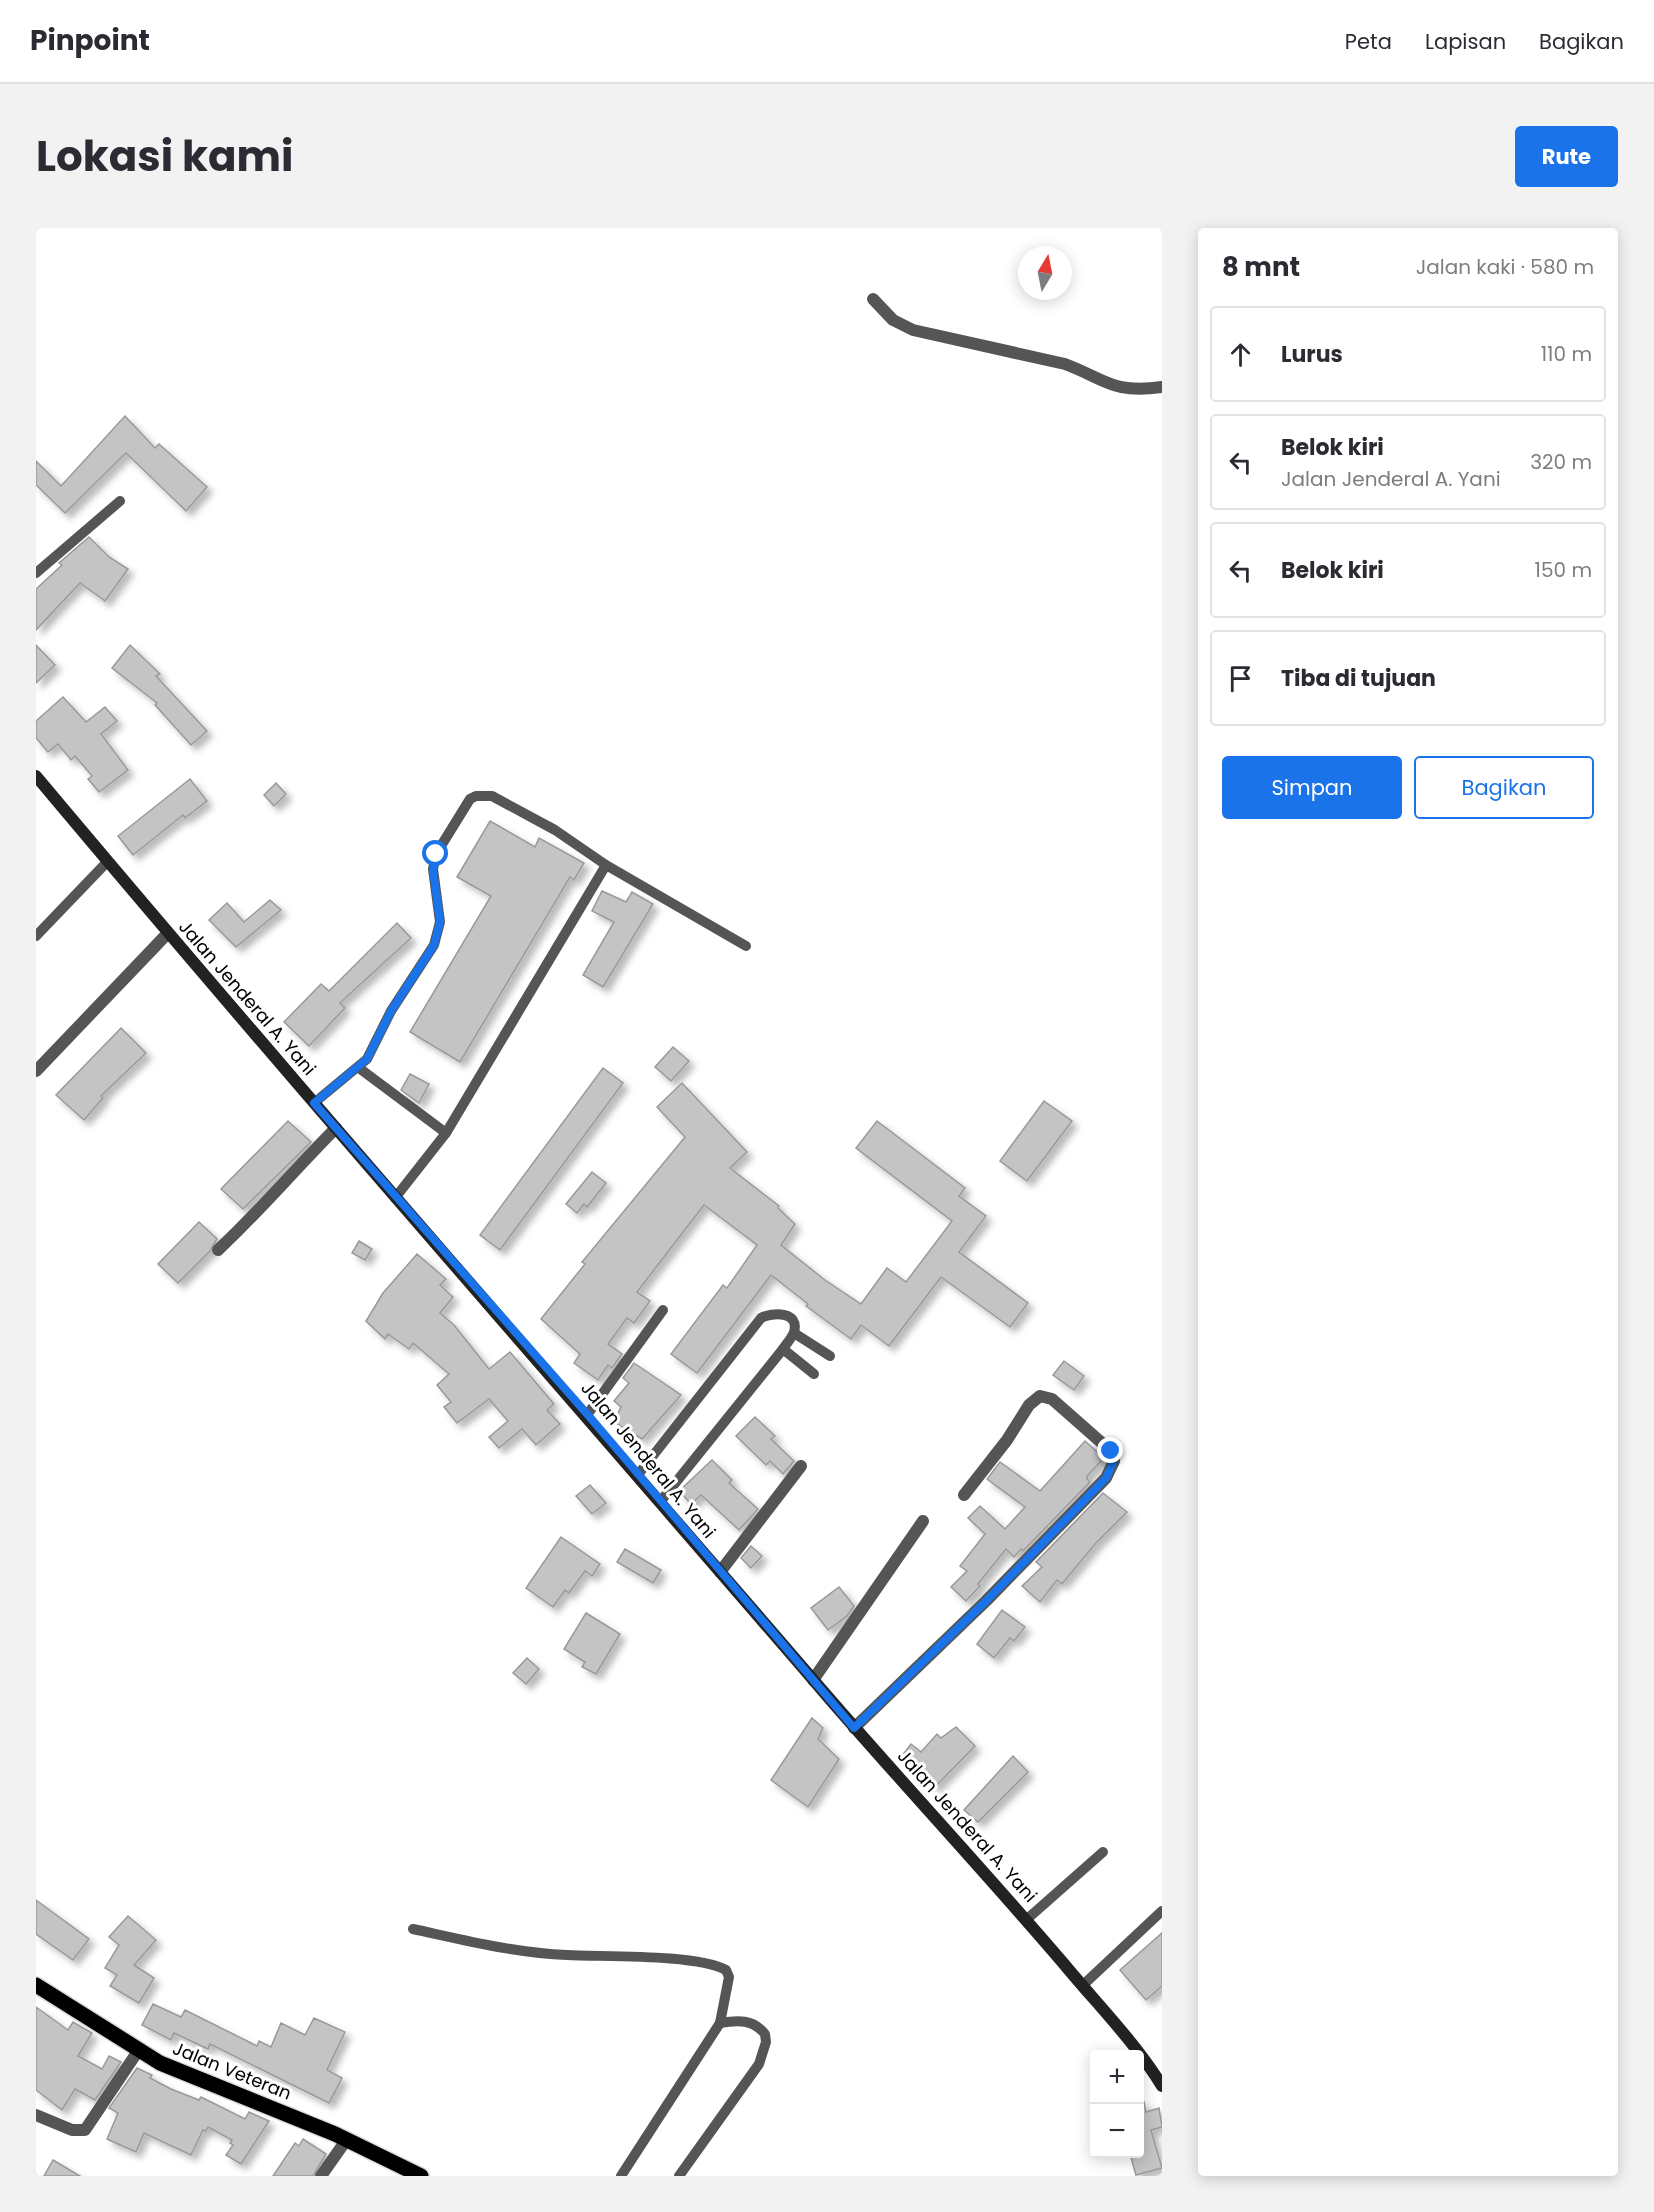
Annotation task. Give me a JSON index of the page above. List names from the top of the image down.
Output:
{
  "streets": {
    "main road": ["Jalan Jenderal A. Yani", "Jalan Veteran"]
  },
  "north": "top",
  "page": {
    "header": "Pinpoint",
    "nav": ["Peta", "Lapisan", "Bagikan"],
    "title": "Lokasi kami",
    "buttons": [
      "Rute",
      ["Simpan", "Bagikan"]
    ],
    "heading": ["8 mnt", "Jalan kaki · 580 m"],
    "list": [
      ["Lurus", "110 m"],
      ["Belok kiri", "Jalan Jenderal A. Yani", "320 m"],
      ["Belok kiri", "150 m"],
      "Tiba di tujuan"
    ],
    "map_buttons": ["+", "−"]
  }
}
